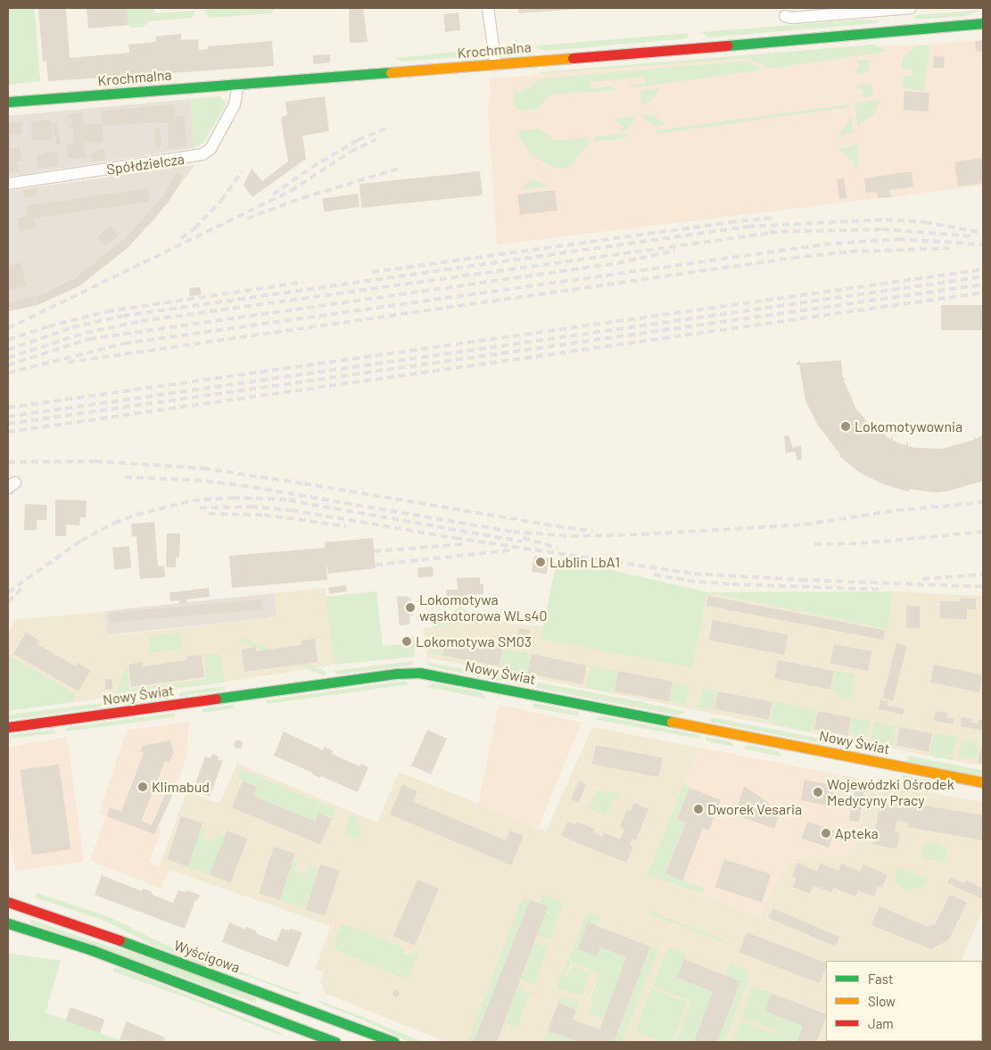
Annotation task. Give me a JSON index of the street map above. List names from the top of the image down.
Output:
{
  "streets": {
    "street": [
      "Krochmalna",
      "Spółdzielcza",
      "Nowy Świat",
      "Wyścigowa"
    ]
  },
  "crossings": [
    ["Krochmalna", "Spółdzielcza"]
  ],
  "places": [
    "Lokomotywownia",
    "Lublin LbA1",
    "Lokomotywa wąskotorowa WLs40",
    "Lokomotywa SM03",
    "Klimabud",
    "Wojewódzki Ośrodek Medycyny Pracy",
    "Dworek Vesaria",
    "Apteka"
  ],
  "legend": ["Fast", "Slow", "Jam"]
}
